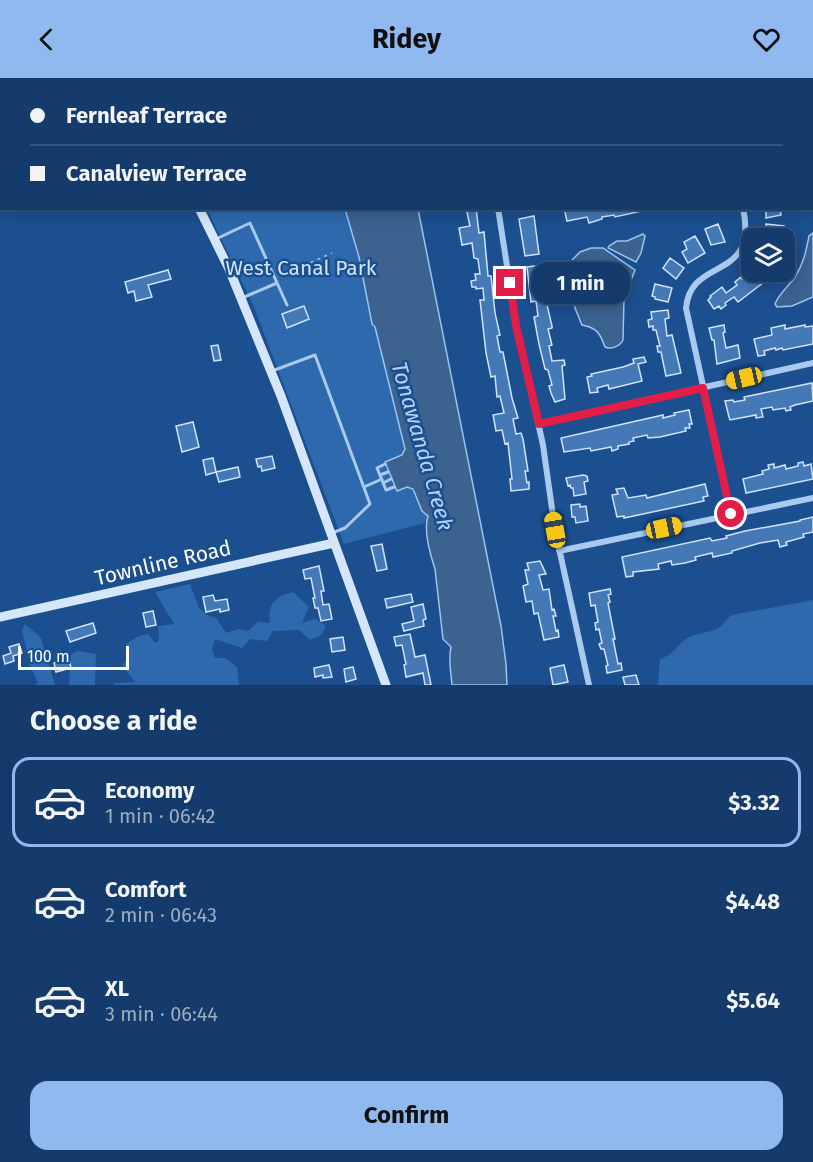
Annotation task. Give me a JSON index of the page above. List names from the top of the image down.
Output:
{
  "streets": {
    "street": ["Townline Road"]
  },
  "water": ["Tonawanda Creek"],
  "parks": ["West Canal Park"],
  "scale_bar": "100 m",
  "page": {
    "header": "Ridey",
    "banner": ["Fernleaf Terrace", "Canalview Terrace"],
    "bubble": "1 min",
    "scale": "100 m",
    "heading": "Choose a ride",
    "list": [
      {
        "name": "Economy",
        "note": "1 min · 06:42",
        "value": "$3.32"
      },
      {
        "name": "Comfort",
        "note": "2 min · 06:43",
        "value": "$4.48"
      },
      {
        "name": "XL",
        "note": "3 min · 06:44",
        "value": "$5.64"
      }
    ],
    "buttons": "Confirm"
  }
}
